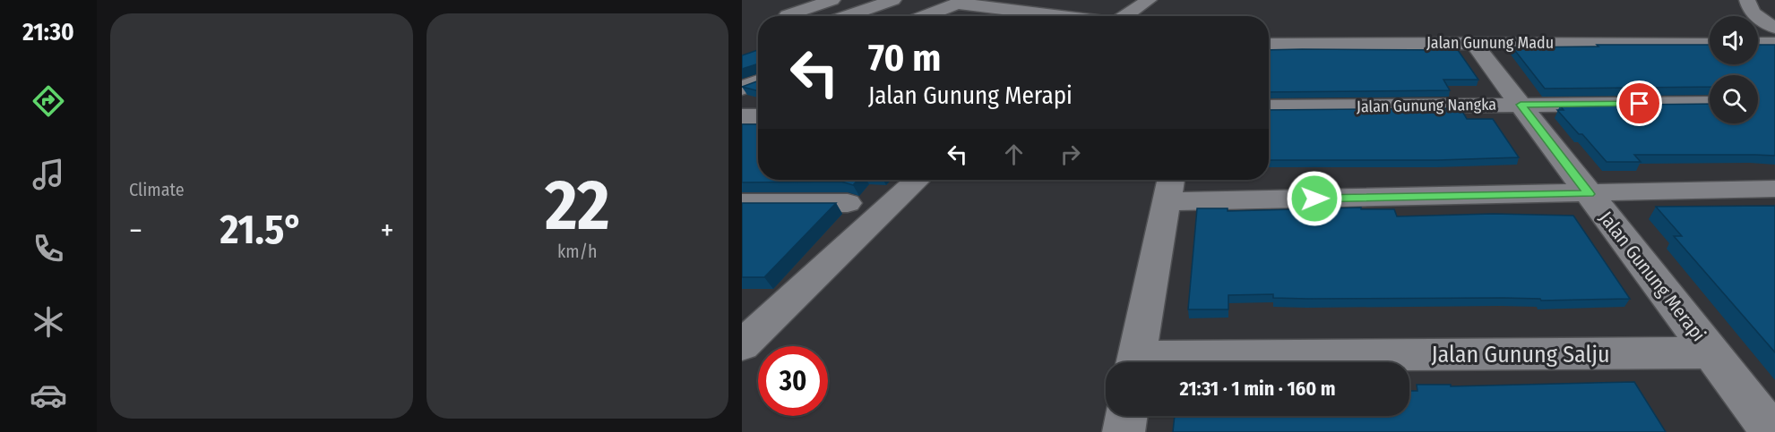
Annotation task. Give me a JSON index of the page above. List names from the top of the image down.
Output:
{
  "streets": {
    "street": [
      "Jalan Gunung Madu",
      "Jalan Gunung Nangka",
      "Jalan Gunung Merapi",
      "Jalan Gunung Salju"
    ]
  },
  "crossings": [
    ["Jalan Gunung Madu", "Jalan Gunung Merapi"],
    ["Jalan Gunung Nangka", "Jalan Gunung Merapi"],
    ["Jalan Gunung Merapi", "Jalan Gunung Salju"]
  ],
  "page": {
    "tabs": "21:30",
    "tile": [
      "Climate",
      ["22", "km/h"]
    ],
    "turn": ["70 m", "Jalan Gunung Merapi"],
    "heat": ["−", "21.5°", "+"],
    "limit": "30",
    "trip": "21:31 · 1 min · 160 m"
  }
}
